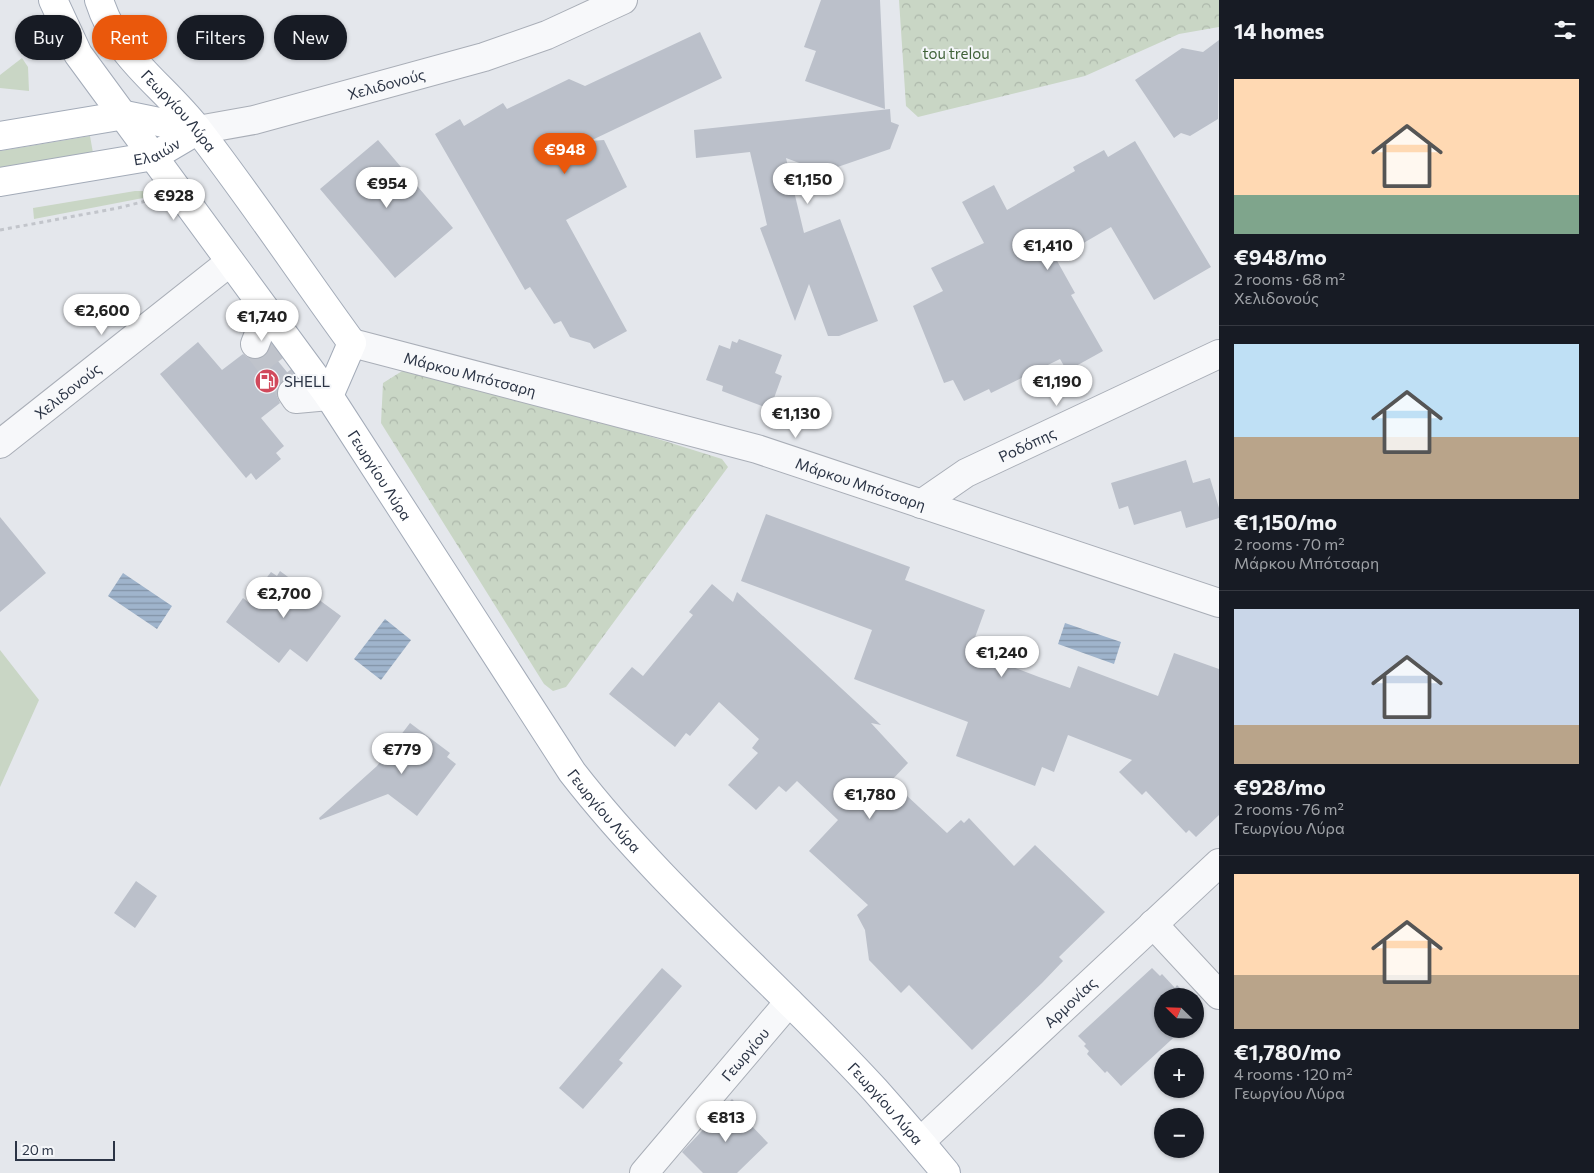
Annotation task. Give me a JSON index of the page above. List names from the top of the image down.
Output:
{
  "streets": {
    "main road": ["Γεωργίου Λύρα", "Ελαιών"],
    "street": [
      "Χελιδονούς",
      "Μάρκου Μπότσαρη",
      "Ροδόπης",
      "Αρμονίας",
      "Γεωργίου"
    ]
  },
  "crossings": [
    ["Χελιδονούς", "Γεωργίου Λύρα"],
    ["Χελιδονούς", "Ελαιών"],
    ["Γεωργίου Λύρα", "Ελαιών"],
    ["Γεωργίου Λύρα", "Μάρκου Μπότσαρη"],
    ["Γεωργίου Λύρα", "Αρμονίας"],
    ["Γεωργίου Λύρα", "Γεωργίου"],
    ["Μάρκου Μπότσαρη", "Ροδόπης"]
  ],
  "parks": ["tou trelou"],
  "places": {
    "fuel station": ["SHELL"]
  },
  "scale_bar": "20 m",
  "north": "top left",
  "page": {
    "heading": "14 homes",
    "chip": [
      "Buy",
      "Rent",
      "Filters",
      "New"
    ],
    "list": [
      {
        "name": "€948/mo",
        "note": "2 rooms · 68 m² · Χελιδονούς"
      },
      {
        "name": "€1,150/mo",
        "note": "2 rooms · 70 m² · Μάρκου Μπότσαρη"
      },
      {
        "name": "€928/mo",
        "note": "2 rooms · 76 m² · Γεωργίου Λύρα"
      },
      {
        "name": "€1,780/mo",
        "note": "4 rooms · 120 m² · Γεωργίου Λύρα"
      }
    ],
    "price": [
      "€948",
      "€1,150",
      "€954",
      "€928",
      "€1,410",
      "€2,600",
      "€1,740",
      "€1,190",
      "€1,130",
      "€2,700",
      "€1,240",
      "€779",
      "€1,780",
      "€813"
    ],
    "map_buttons": ["+", "−"],
    "scale": "20 m"
  }
}
